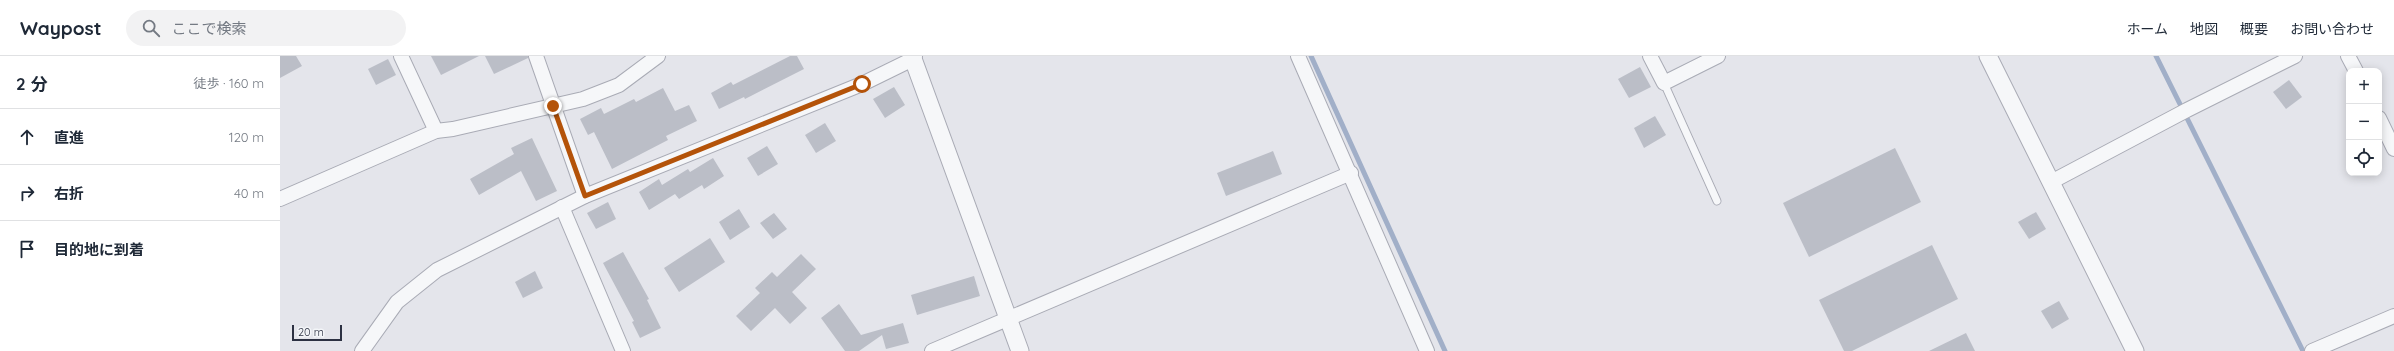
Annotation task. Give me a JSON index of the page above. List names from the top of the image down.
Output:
{
  "scale_bar": "20 m",
  "page": {
    "header": "Waypost",
    "search": "ここで検索",
    "nav": [
      "ホーム",
      "地図",
      "概要",
      "お問い合わせ"
    ],
    "heading": ["2 分", "徒歩 · 160 m"],
    "map_buttons": ["+", "−"],
    "list": [
      ["直進", "120 m"],
      ["右折", "40 m"],
      "目的地に到着"
    ],
    "scale": "20 m"
  }
}
